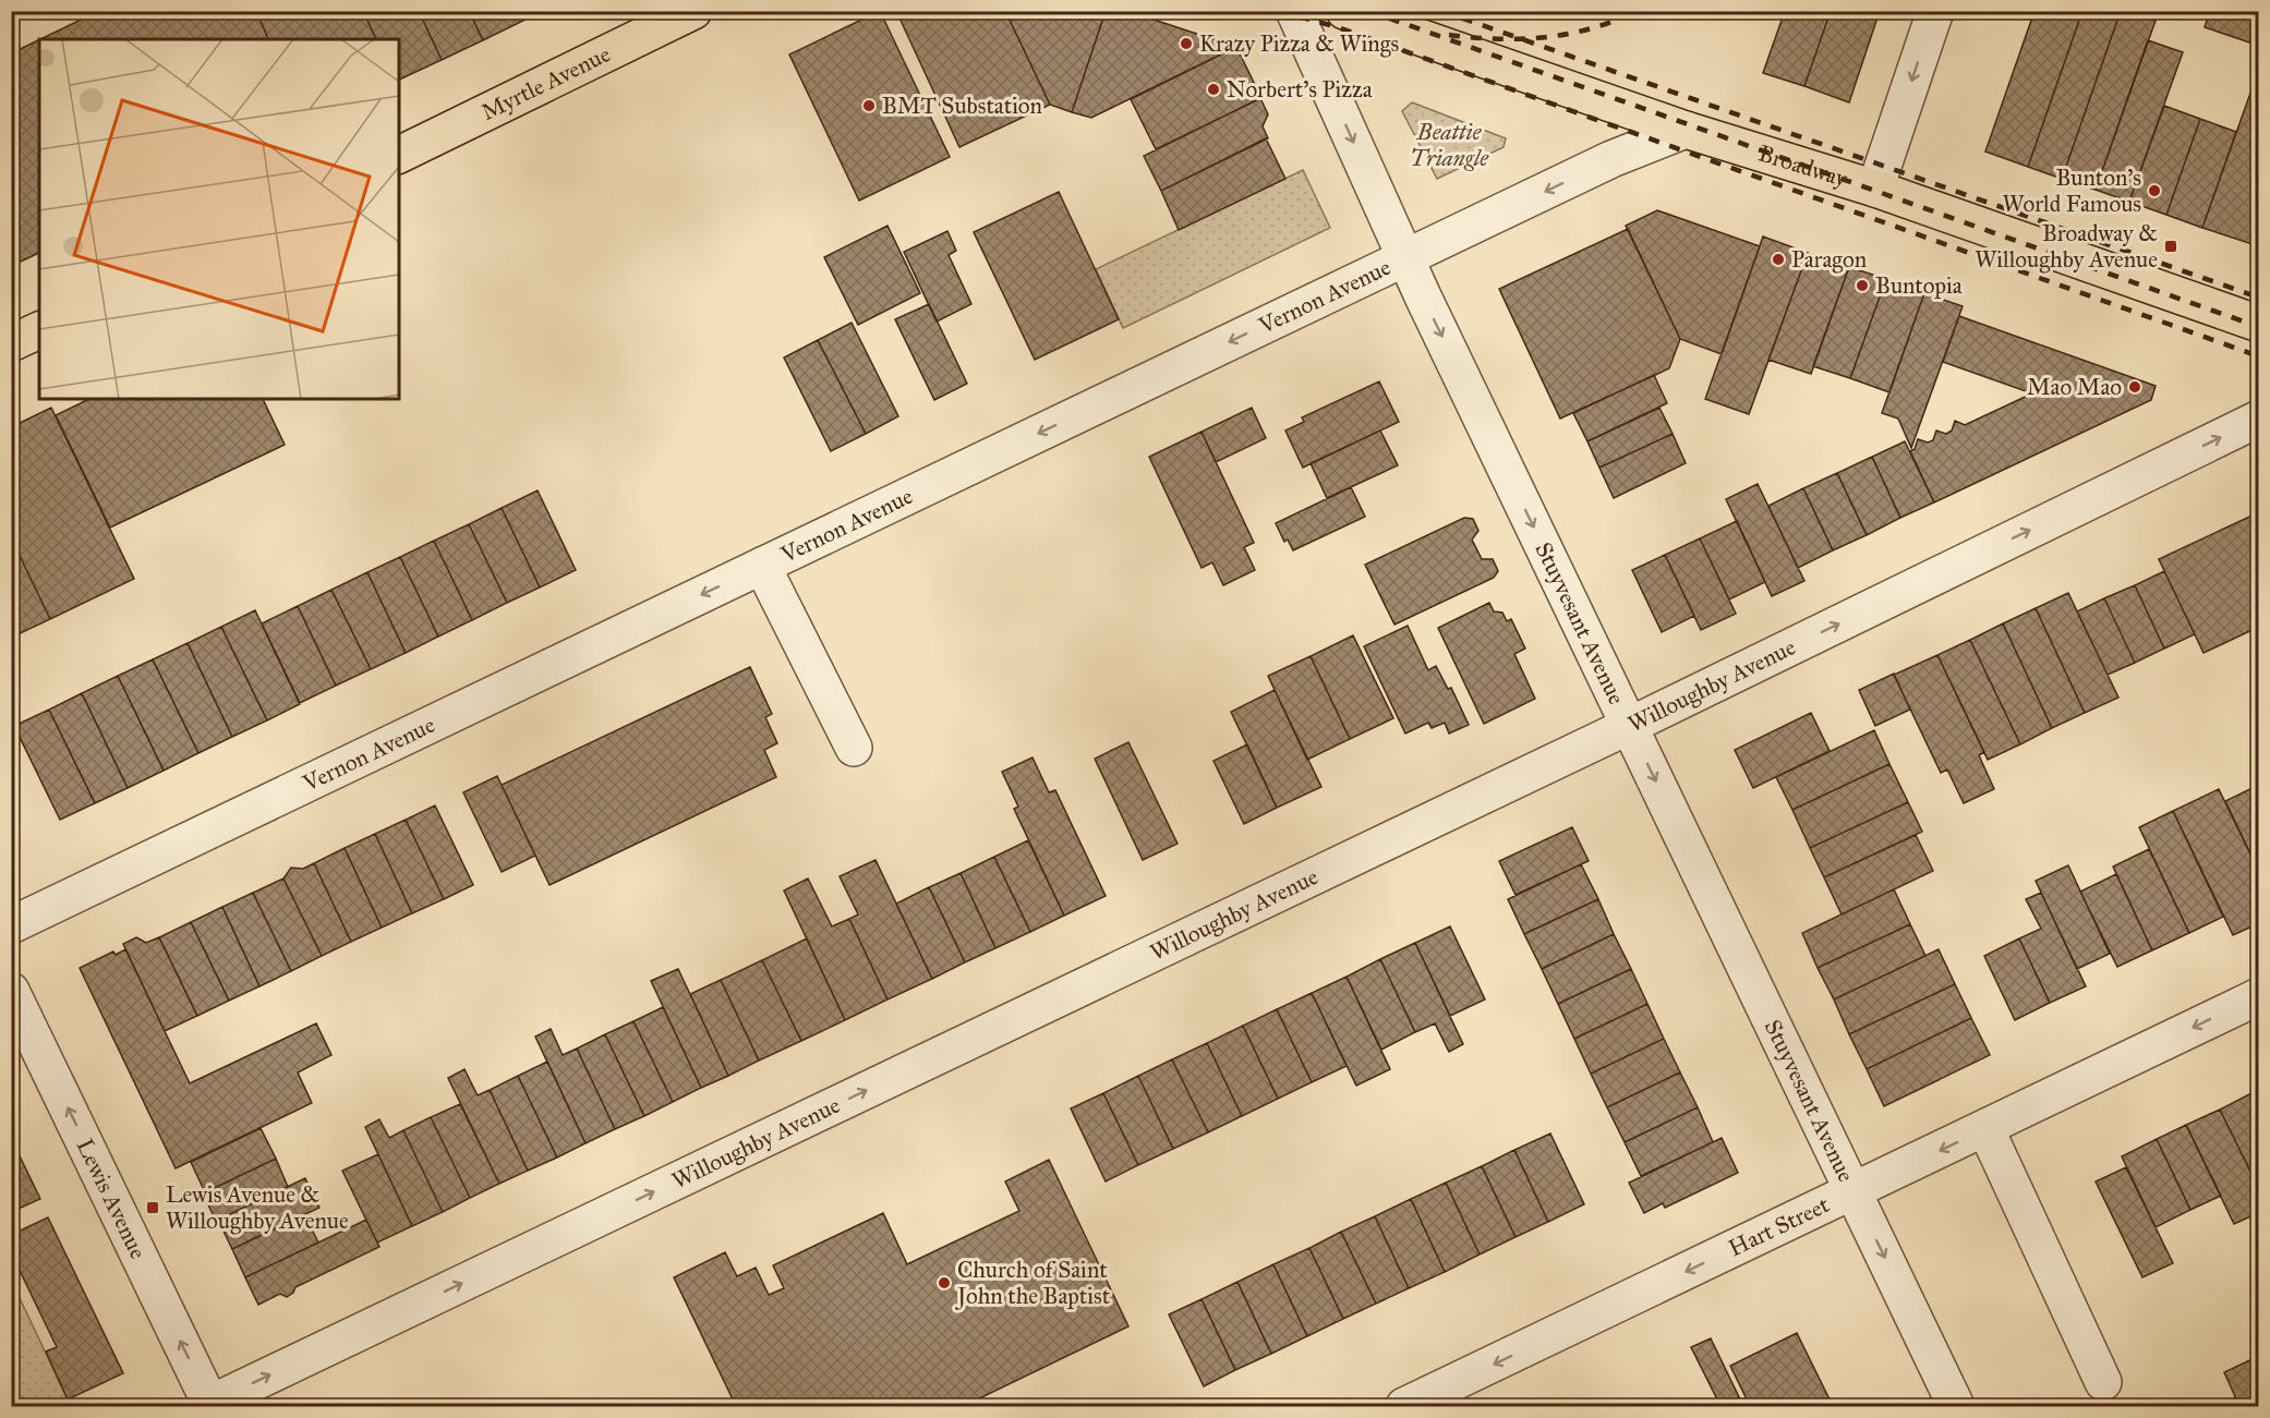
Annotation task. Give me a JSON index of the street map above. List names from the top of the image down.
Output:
{
  "streets": {
    "main road": ["Myrtle Avenue", "Broadway"],
    "street": [
      "Vernon Avenue",
      "Stuyvesant Avenue",
      "Willoughby Avenue",
      "Lewis Avenue",
      "Hart Street"
    ]
  },
  "crossings": [
    ["Broadway", "Vernon Avenue"],
    ["Vernon Avenue", "Stuyvesant Avenue"],
    ["Stuyvesant Avenue", "Willoughby Avenue"],
    ["Stuyvesant Avenue", "Hart Street"],
    ["Willoughby Avenue", "Lewis Avenue"]
  ],
  "one_way": [
    "Vernon Avenue",
    "Stuyvesant Avenue",
    "Willoughby Avenue",
    "Lewis Avenue",
    "Hart Street"
  ],
  "parks": ["Beattie Triangle"],
  "places": {
    "other": [
      "Krazy Pizza & Wings",
      "Norbert's Pizza",
      "BMT Substation",
      "Bunton's World Famous",
      "Paragon",
      "Buntopia",
      "Mao Mao",
      "Church of Saint John the Baptist"
    ],
    "transit": ["Broadway & Willoughby Avenue", "Lewis Avenue & Willoughby Avenue"]
  }
}
